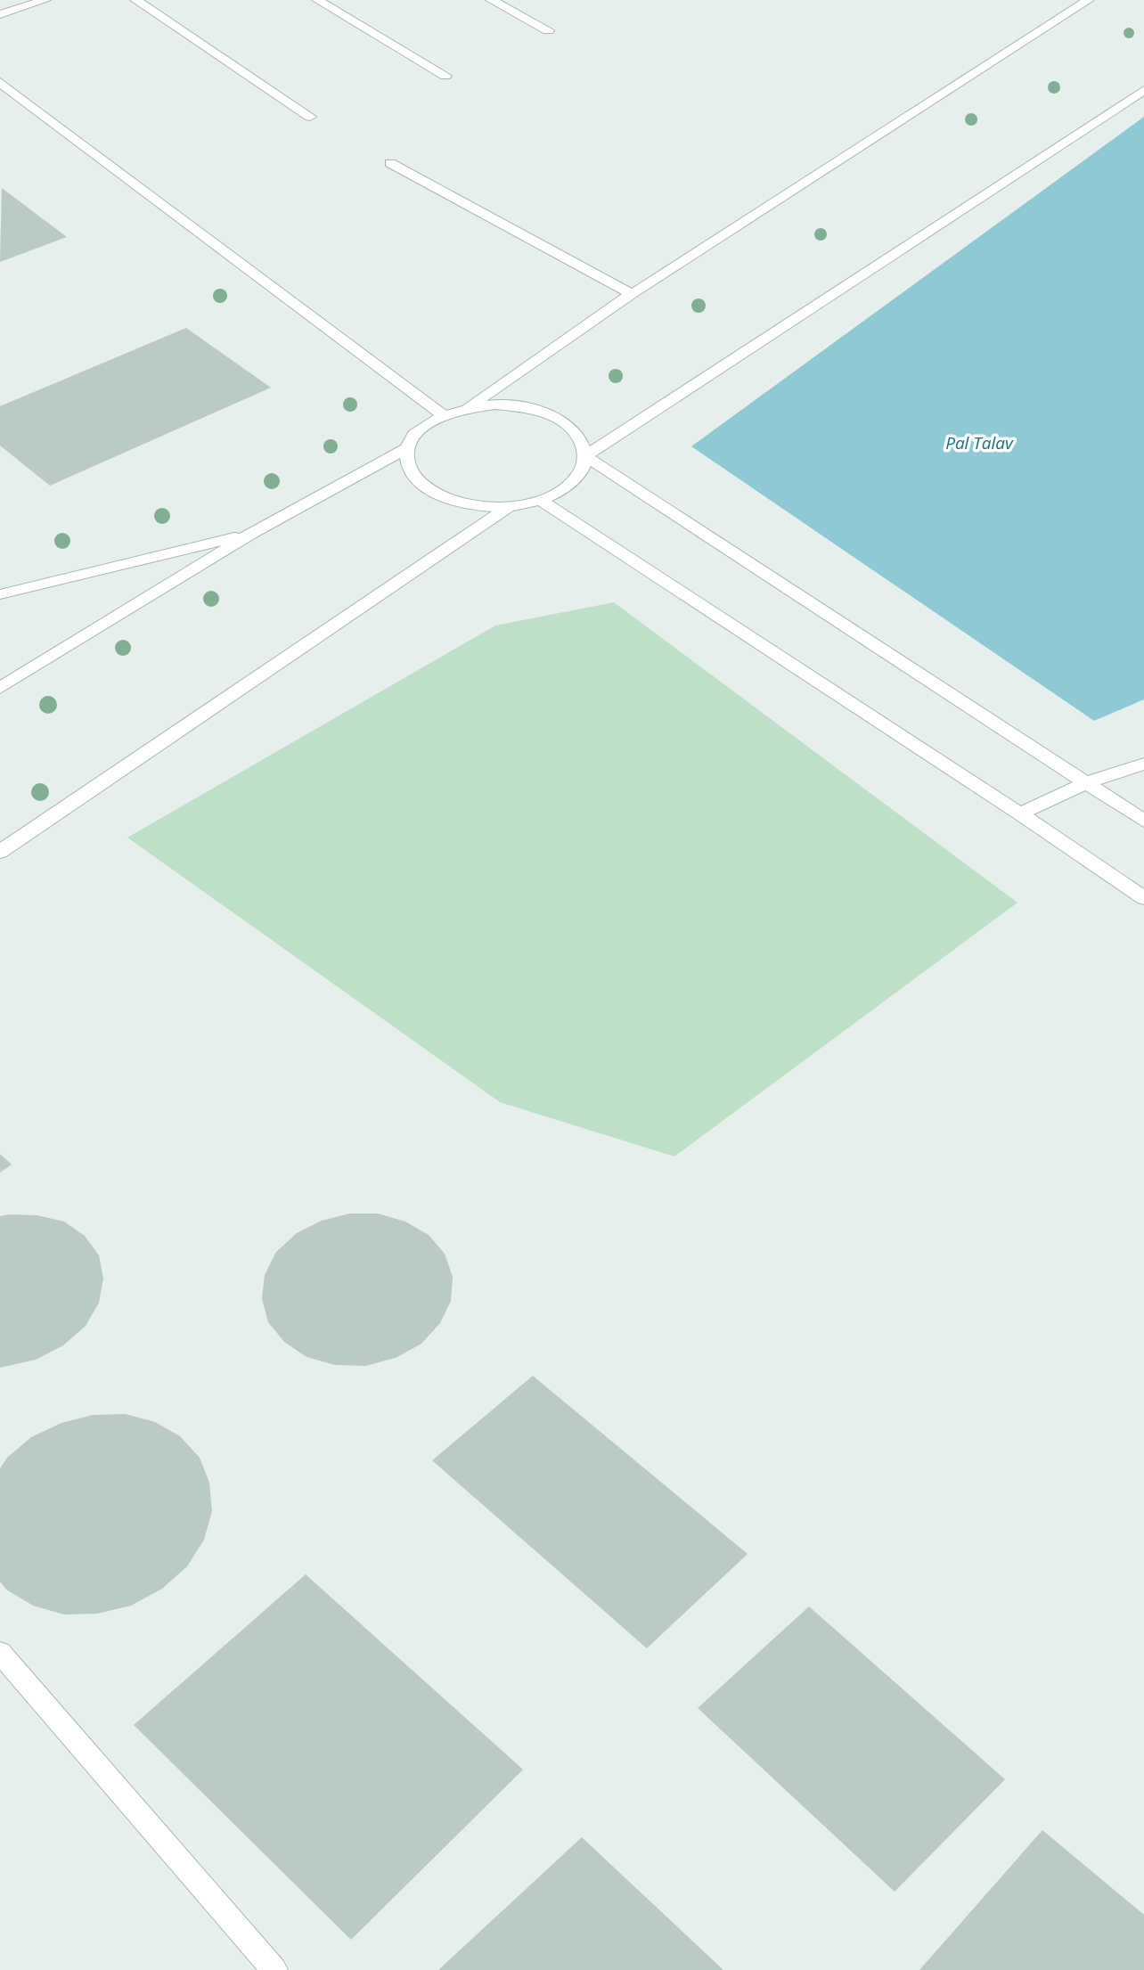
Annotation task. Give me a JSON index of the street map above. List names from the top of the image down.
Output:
{
  "water": ["Pal Talav"]
}
